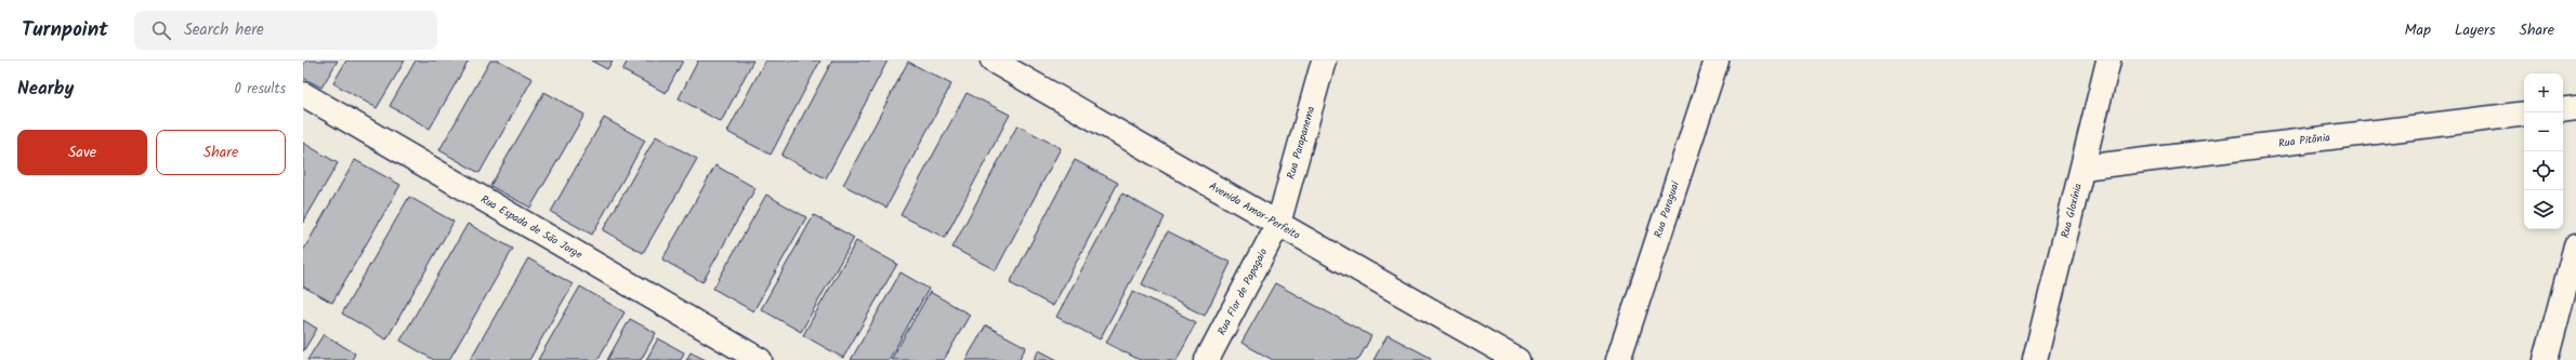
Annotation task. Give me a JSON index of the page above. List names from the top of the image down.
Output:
{
  "streets": {
    "street": [
      "Rua Pitônia",
      "Rua Parapanema",
      "Rua Paraguai",
      "Avenida Amor-Perfeito",
      "Rua Gloxínia",
      "Rua Espada de São Jorge",
      "Rua Flor de Papagaio"
    ]
  },
  "crossings": [
    ["Rua Pitônia", "Rua Gloxínia"],
    ["Rua Parapanema", "Avenida Amor-Perfeito"],
    ["Rua Parapanema", "Rua Flor de Papagaio"],
    ["Avenida Amor-Perfeito", "Rua Flor de Papagaio"]
  ],
  "page": {
    "header": "Turnpoint",
    "search": "Search here",
    "nav": ["Map", "Layers", "Share"],
    "heading": ["Nearby", "0 results"],
    "map_buttons": ["+", "−"],
    "buttons": ["Save", "Share"]
  }
}
